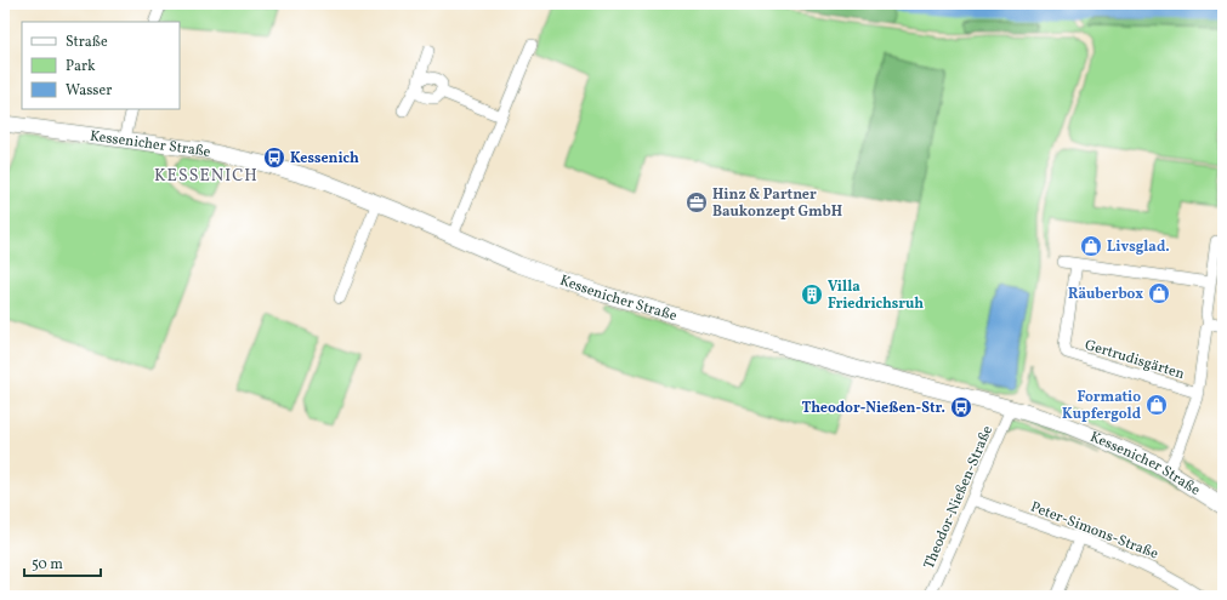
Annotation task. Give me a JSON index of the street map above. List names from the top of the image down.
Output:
{
  "streets": {
    "main road": ["Kessenicher Straße"],
    "street": ["Gertrudisgärten", "Theodor-Nießen-Straße", "Peter-Simons-Straße"]
  },
  "crossings": [
    ["Kessenicher Straße", "Theodor-Nießen-Straße"],
    ["Theodor-Nießen-Straße", "Peter-Simons-Straße"]
  ],
  "districts": ["KESSENICH"],
  "places": {
    "bus stop": ["Kessenich", "Theodor-Nießen-Str."],
    "office": ["Hinz & Partner Baukonzept GmbH"],
    "shop": ["Livsglad.", "Räuberbox", "Formatio Kupfergold"],
    "building": ["Villa Friedrichsruh"]
  },
  "legend": ["Straße", "Park", "Wasser"],
  "scale_bar": "50 m"
}
